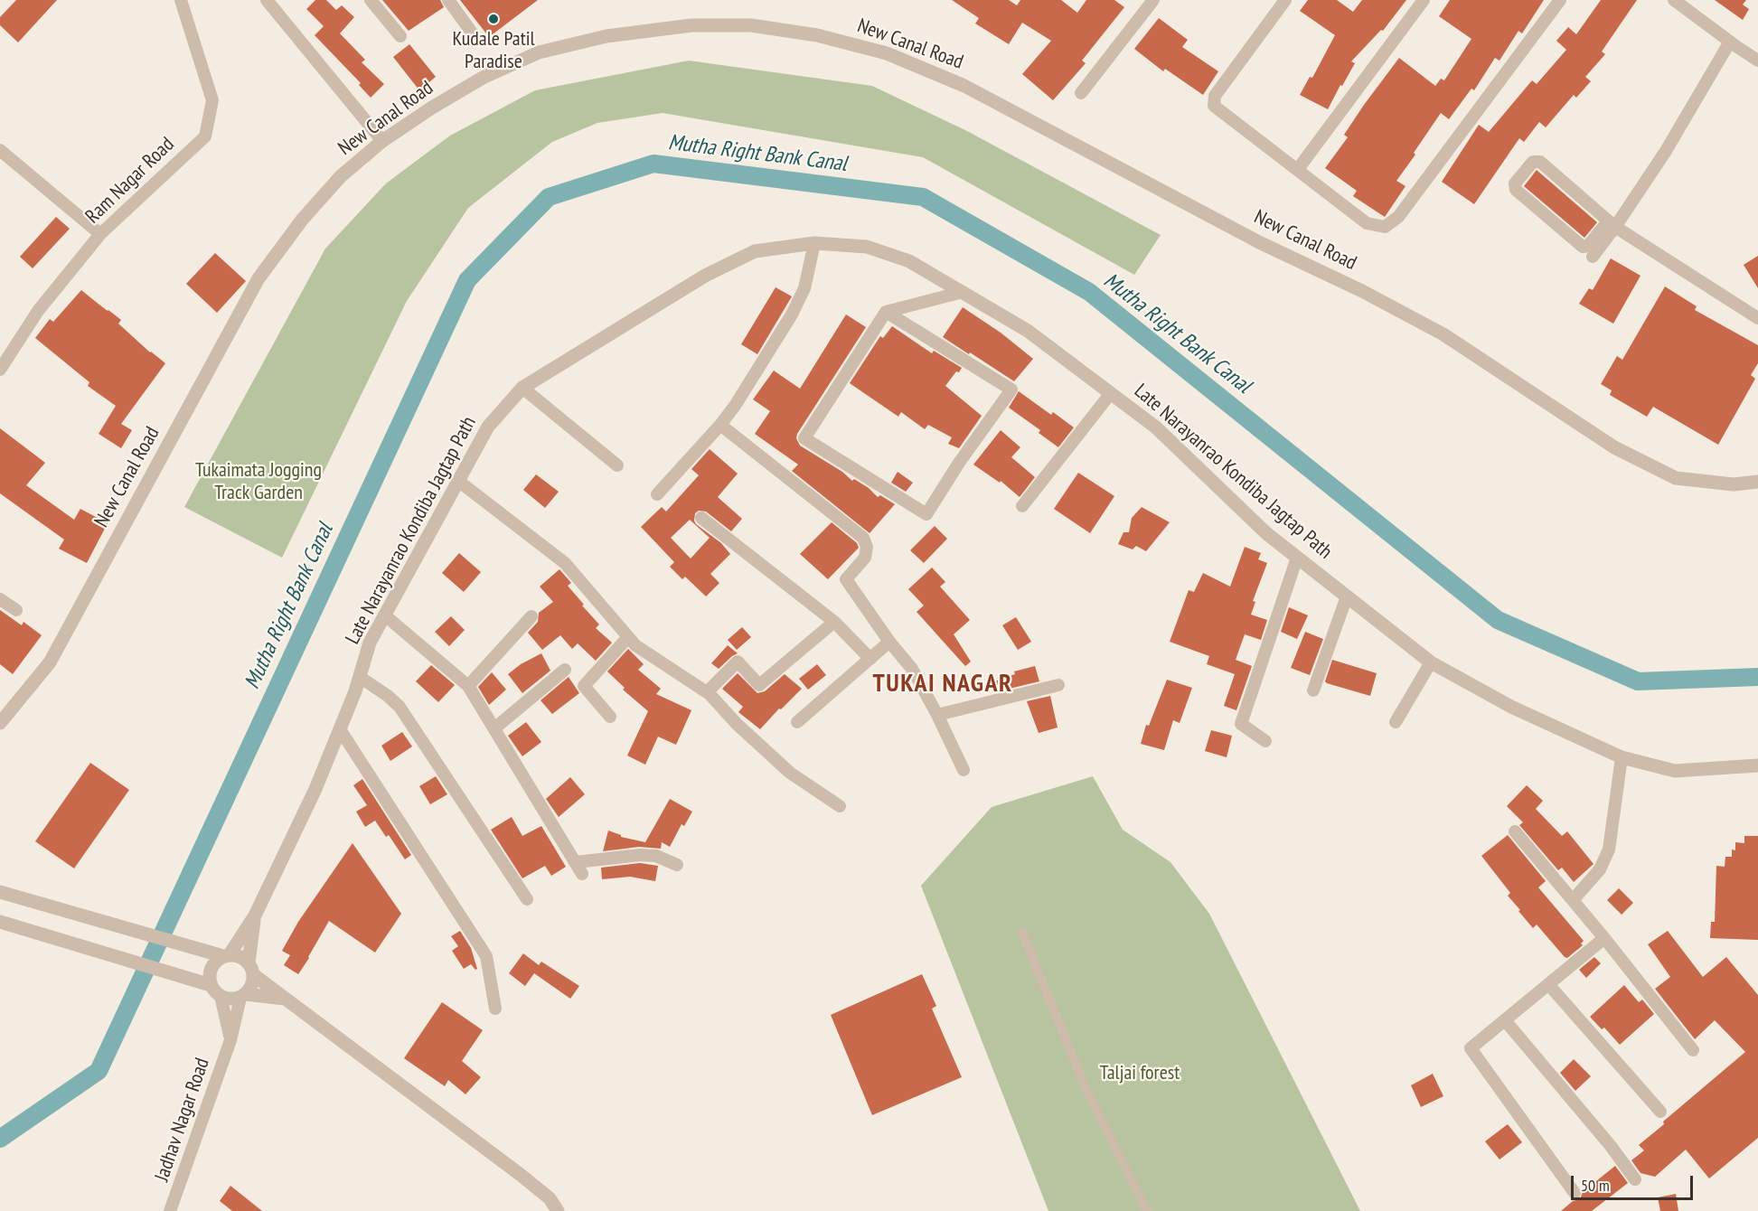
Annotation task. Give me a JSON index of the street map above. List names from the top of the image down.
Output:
{
  "streets": {
    "street": [
      "New Canal Road",
      "Ram Nagar Road",
      "Late Narayanrao Kondiba Jagtap Path",
      "Jadhav Nagar Road"
    ]
  },
  "districts": ["TUKAI NAGAR"],
  "water": ["Mutha Right Bank Canal"],
  "parks": ["Tukaimata Jogging Track Garden", "Taljai forest"],
  "places": ["Kudale Patil Paradise"],
  "scale_bar": "50 m"
}
